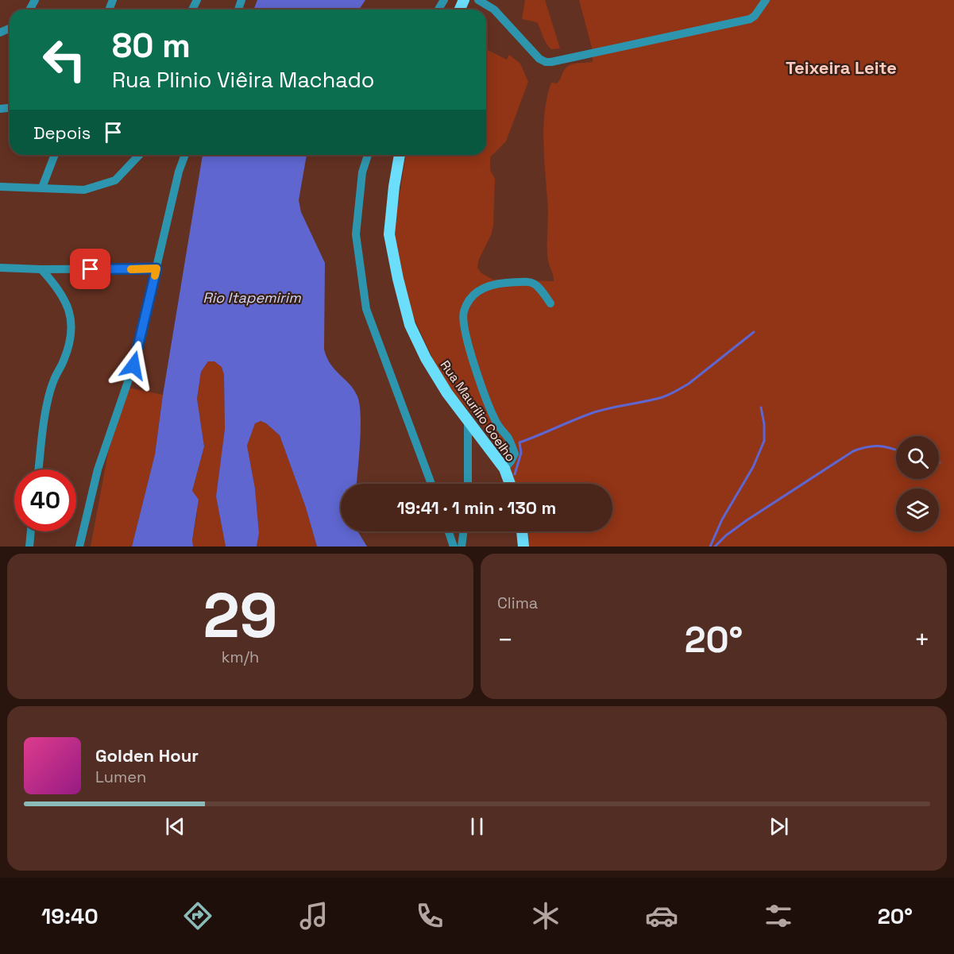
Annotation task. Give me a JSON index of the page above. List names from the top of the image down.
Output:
{
  "streets": {
    "main road": ["Rua Maurílio Coelho"]
  },
  "districts": ["Teixeira Leite"],
  "water": ["Rio Itapemirim"],
  "page": {
    "turn": ["80 m", "Rua Plinio Viêira Machado"],
    "then": "Depois",
    "limit": "40",
    "trip": "19:41 · 1 min · 130 m",
    "tile": [
      ["29", "km/h"],
      "Clima"
    ],
    "heat": ["−", "20°", "+"],
    "song": ["Golden Hour", "Lumen"],
    "tabs": ["19:40", "20°"]
  }
}
